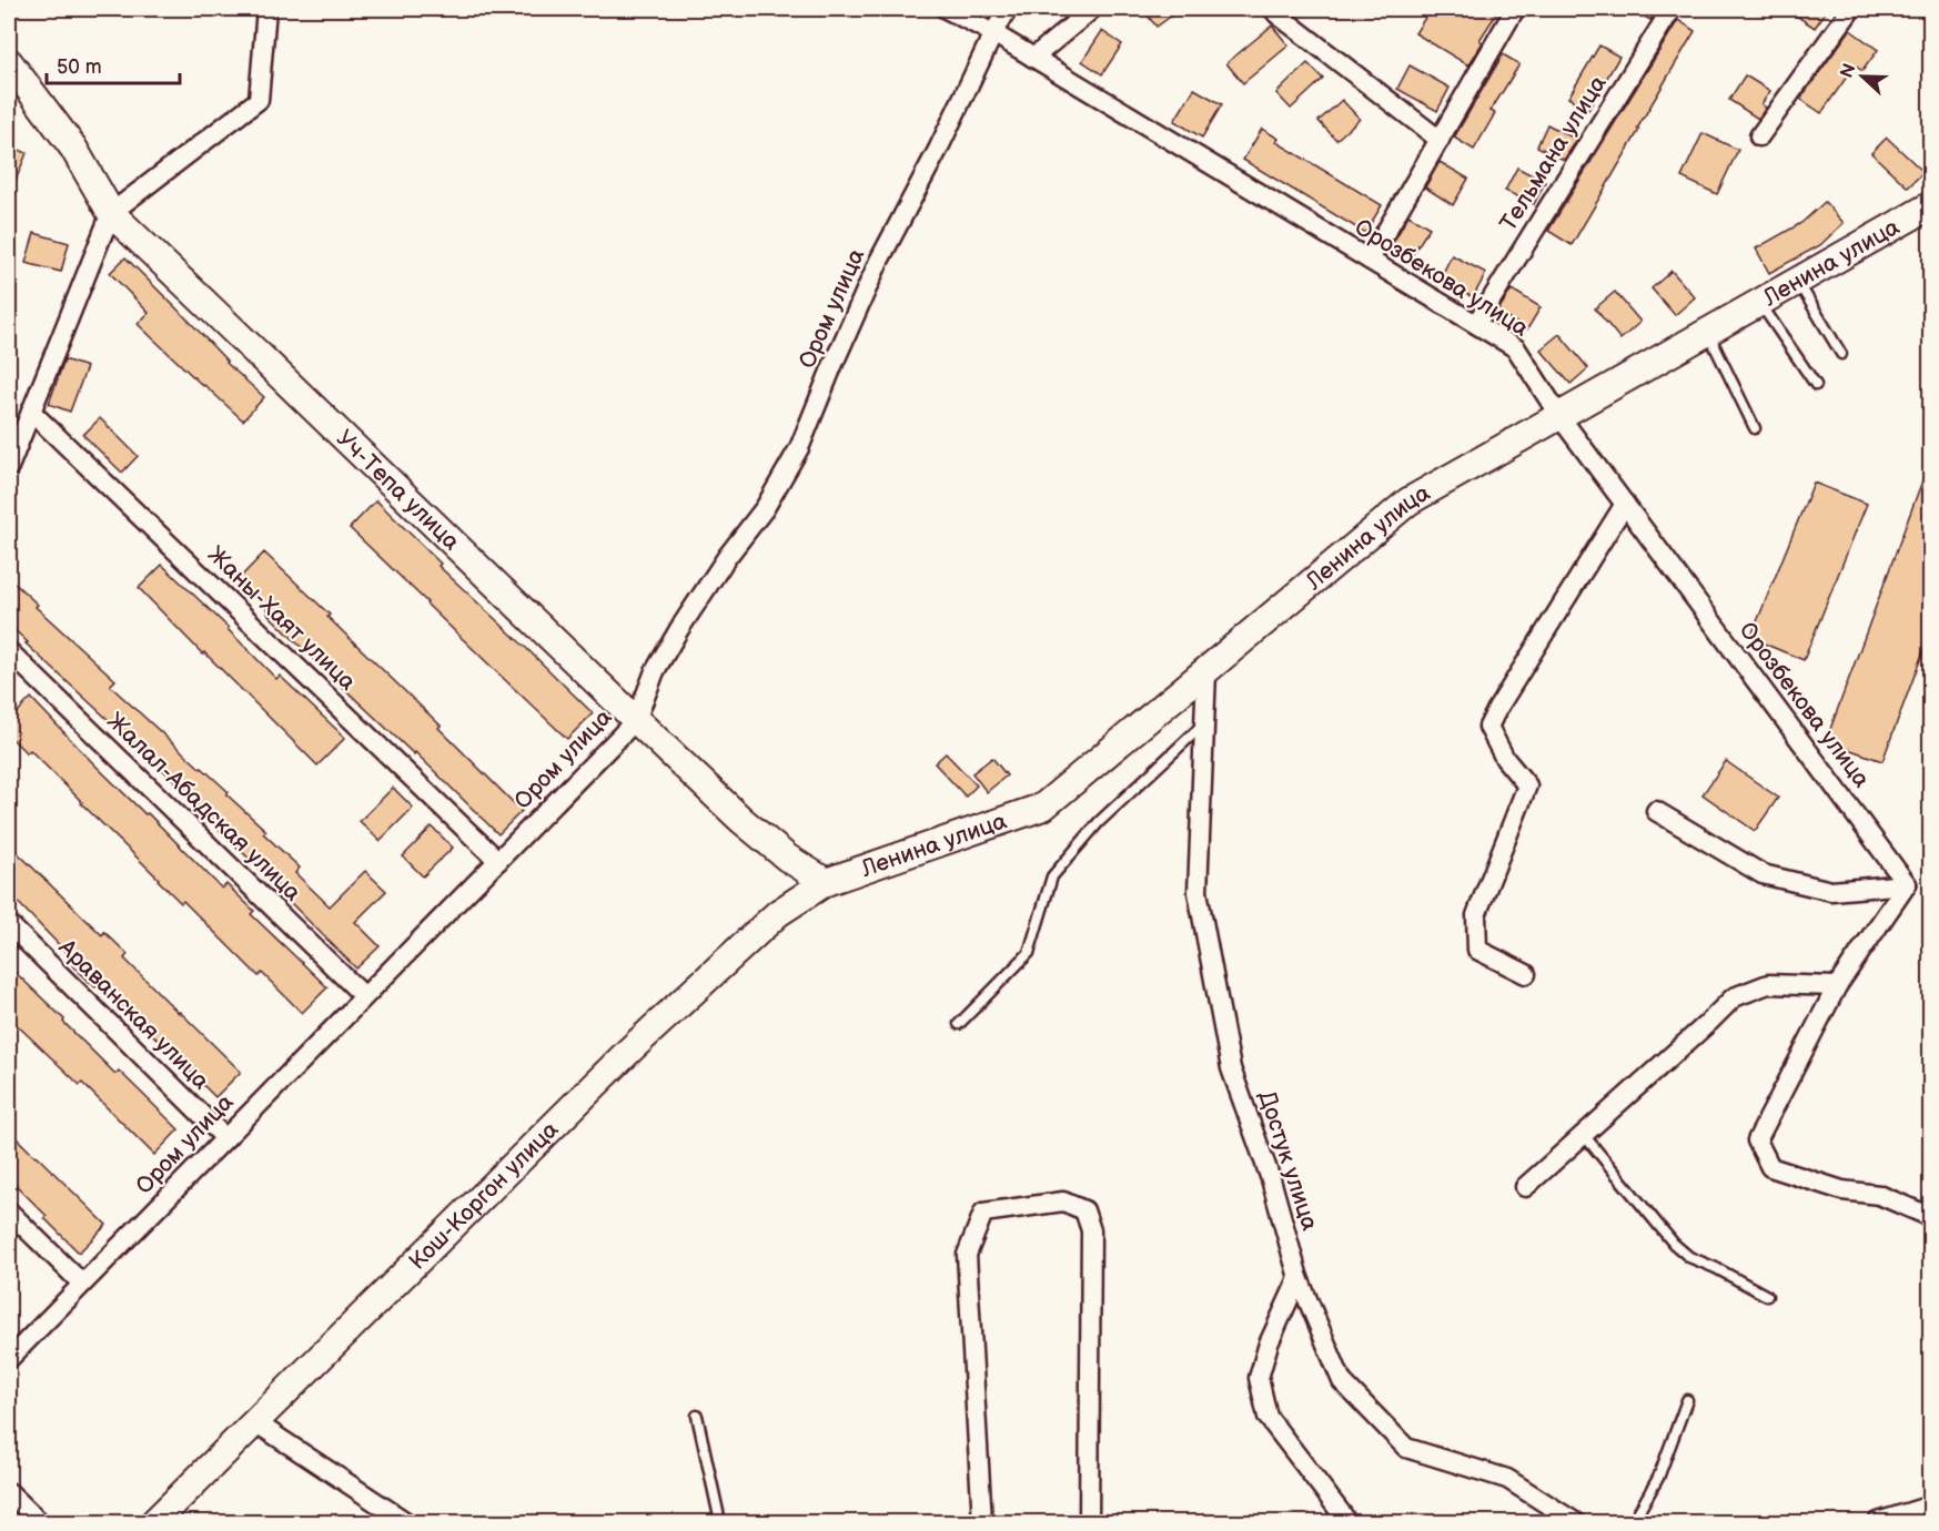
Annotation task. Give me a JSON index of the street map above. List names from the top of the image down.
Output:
{
  "streets": {
    "street": [
      "Тельмана улица",
      "Ленина улица",
      "Орозбекова улица",
      "Ором улица",
      "Уч-Тепа улица",
      "Жаны-Хаят улица",
      "Жалал-Абадская улица",
      "Араванская улица",
      "Достук улица",
      "Кош-Коргон улица"
    ]
  },
  "crossings": [
    ["Тельмана улица", "Орозбекова улица"],
    ["Ленина улица", "Орозбекова улица"],
    ["Ленина улица", "Уч-Тепа улица"],
    ["Ленина улица", "Достук улица"],
    ["Ленина улица", "Кош-Коргон улица"],
    ["Орозбекова улица", "Ором улица"],
    ["Ором улица", "Уч-Тепа улица"],
    ["Ором улица", "Жаны-Хаят улица"],
    ["Ором улица", "Жалал-Абадская улица"],
    ["Ором улица", "Араванская улица"],
    ["Уч-Тепа улица", "Кош-Коргон улица"]
  ],
  "scale_bar": "50 m",
  "north": "left"
}
